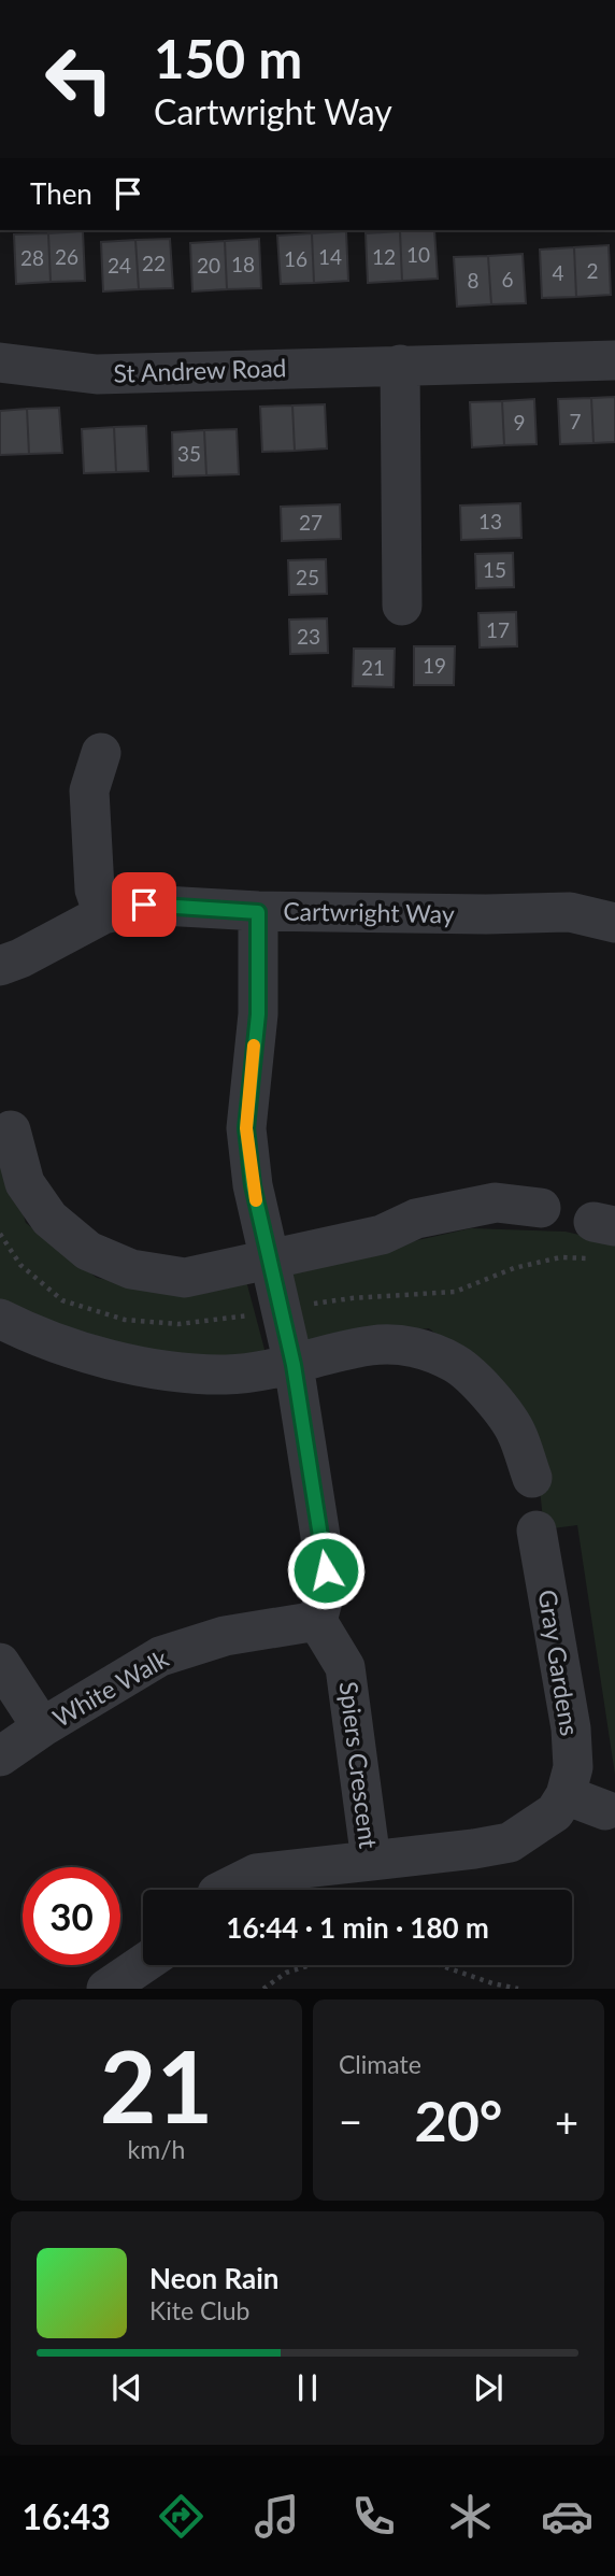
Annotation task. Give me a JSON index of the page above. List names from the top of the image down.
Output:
{
  "streets": {
    "street": [
      "St Andrew Road",
      "Cartwright Way",
      "Gray Gardens",
      "White Walk",
      "Spiers Crescent"
    ]
  },
  "crossings": [
    ["White Walk", "Spiers Crescent"]
  ],
  "house_numbers": [
    "10",
    "26",
    "14",
    "12",
    "28",
    "16",
    "22",
    "18",
    "24",
    "20",
    "2",
    "4",
    "6",
    "8",
    "7",
    "9",
    "35",
    "13",
    "27",
    "15",
    "25",
    "17",
    "23",
    "19",
    "21"
  ],
  "page": {
    "turn": ["150 m", "Cartwright Way"],
    "then": "Then",
    "limit": "30",
    "trip": "16:44 · 1 min · 180 m",
    "tile": [
      ["21", "km/h"],
      "Climate"
    ],
    "heat": ["−", "20°", "+"],
    "song": ["Neon Rain", "Kite Club"],
    "tabs": "16:43"
  }
}
